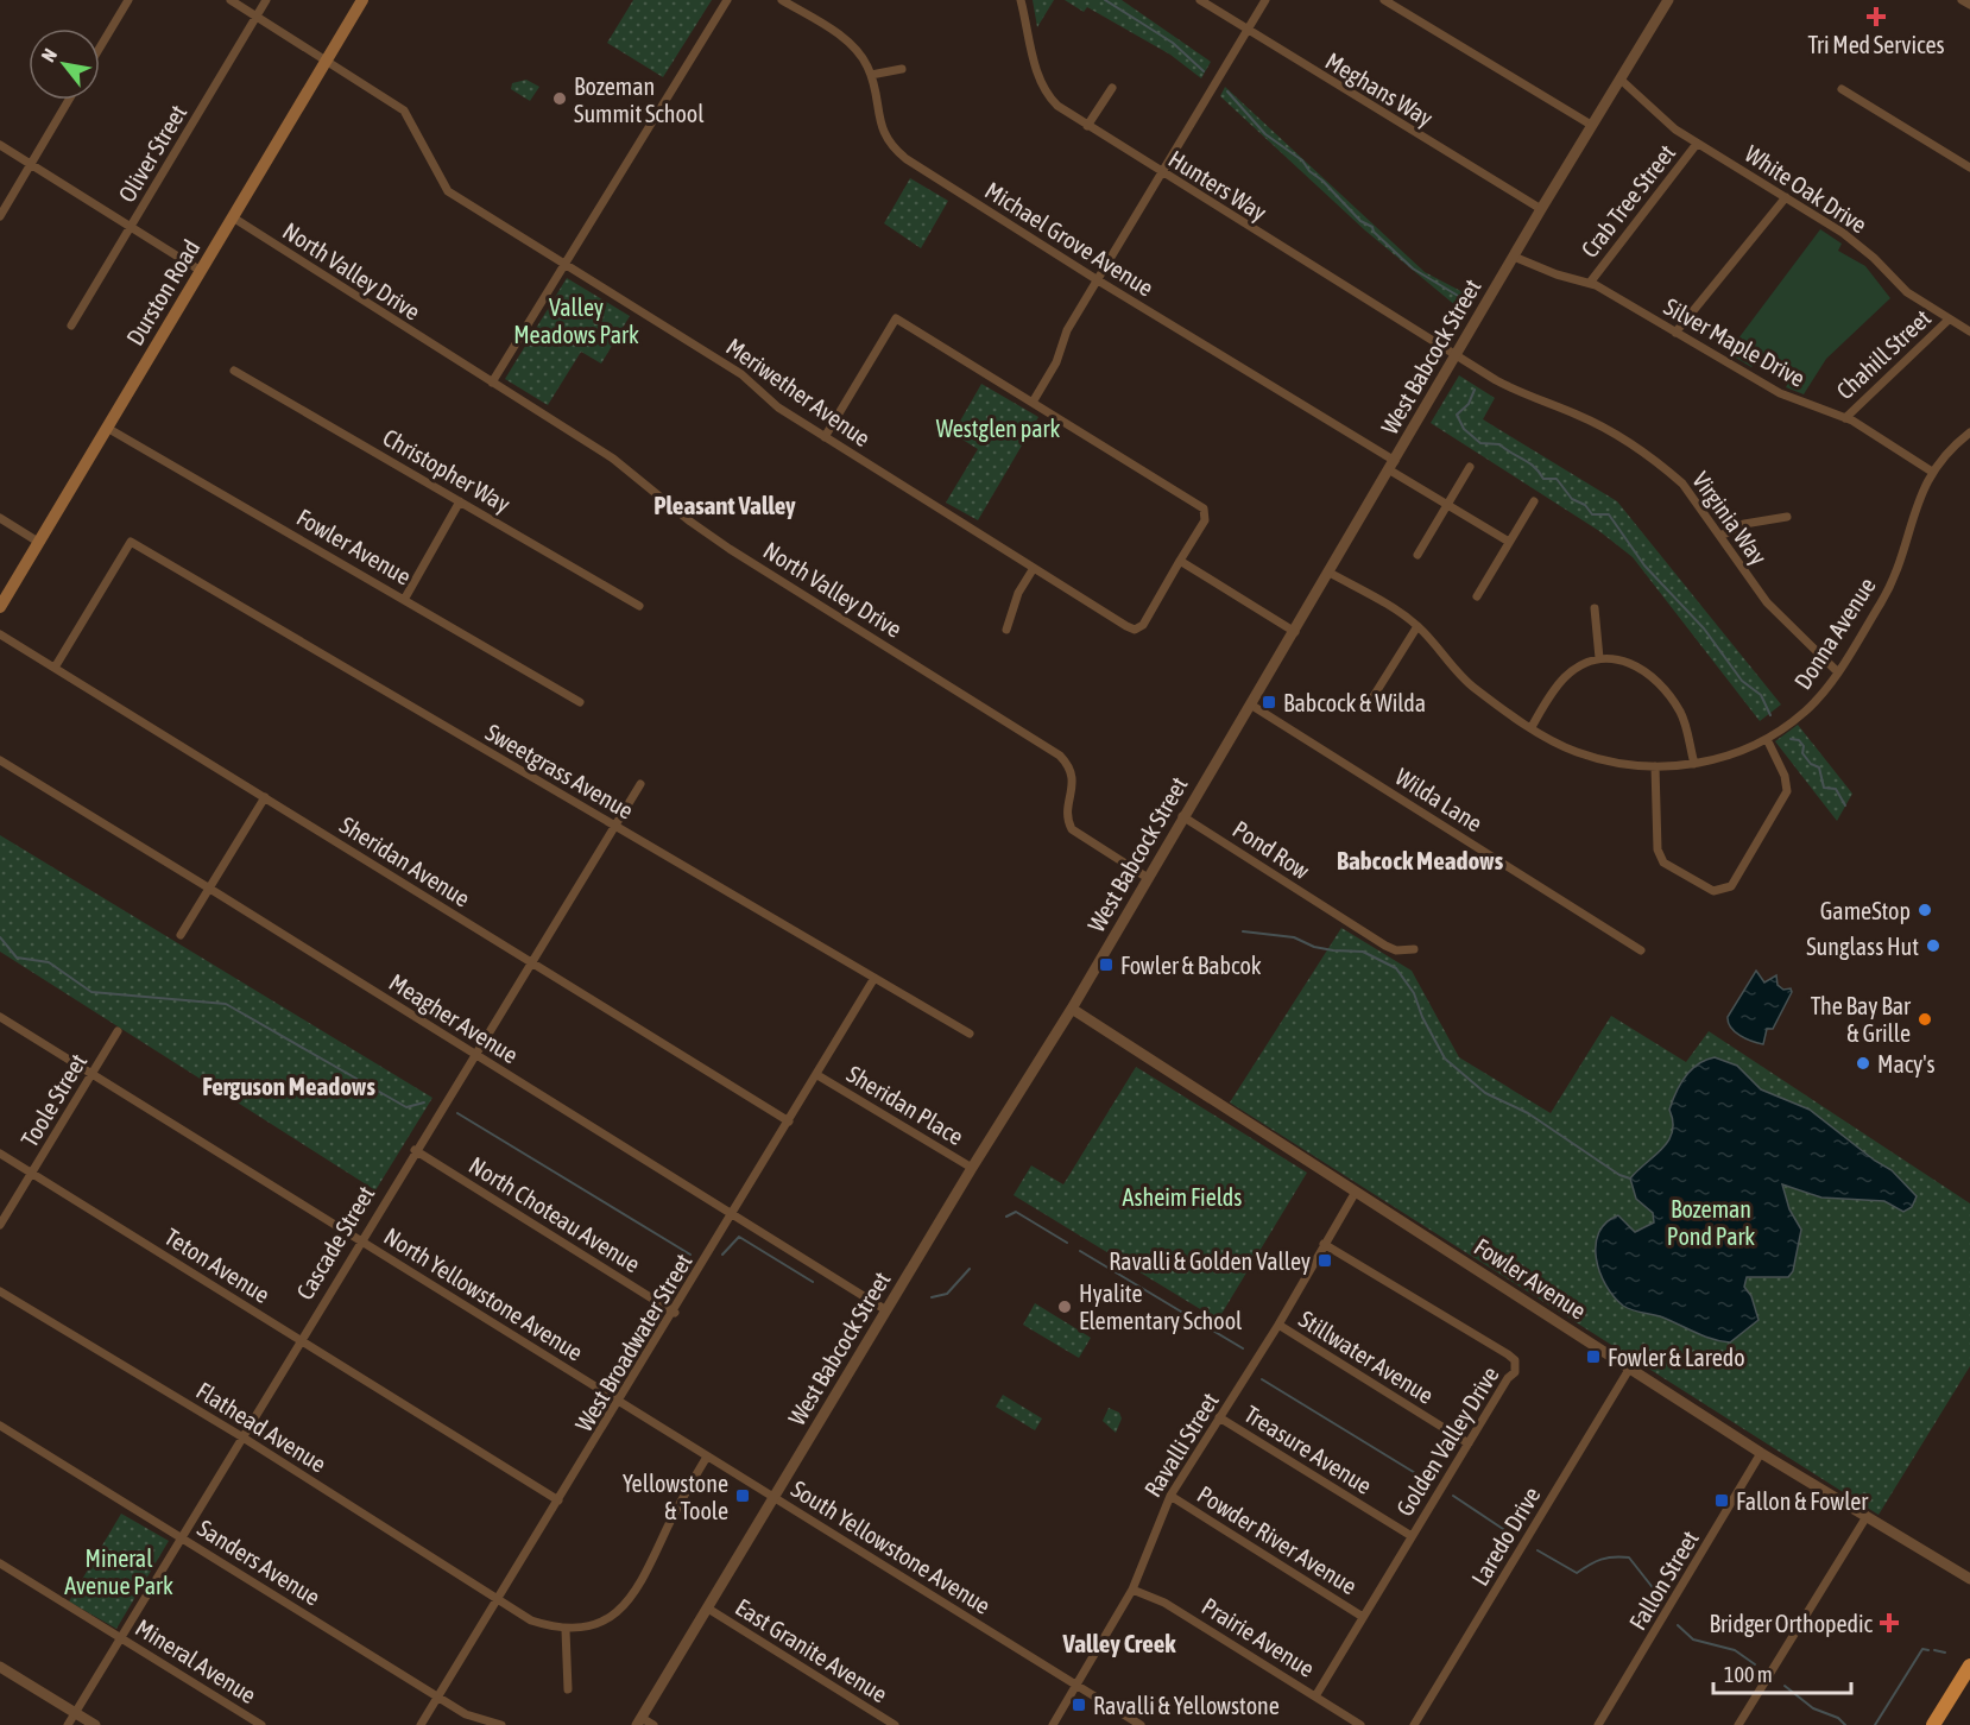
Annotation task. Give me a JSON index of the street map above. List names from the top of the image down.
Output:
{
  "streets": {
    "main road": ["Durston Road"],
    "street": [
      "Meghans Way",
      "Oliver Street",
      "Hunters Way",
      "White Oak Drive",
      "Crab Tree Street",
      "Michael Grove Avenue",
      "North Valley Drive",
      "Silver Maple Drive",
      "Chahill Street",
      "West Babcock Street",
      "Meriwether Avenue",
      "Christopher Way",
      "Virginia Way",
      "Fowler Avenue",
      "Donna Avenue",
      "Sweetgrass Avenue",
      "Wilda Lane",
      "Pond Row",
      "Sheridan Avenue",
      "Meagher Avenue",
      "Toole Street",
      "Sheridan Place",
      "North Choteau Avenue",
      "Cascade Street",
      "Teton Avenue",
      "North Yellowstone Avenue",
      "West Broadwater Street",
      "Stillwater Avenue",
      "Flathead Avenue",
      "Golden Valley Drive",
      "Ravalli Street",
      "Treasure Avenue",
      "Laredo Drive",
      "Powder River Avenue",
      "South Yellowstone Avenue",
      "Sanders Avenue",
      "Fallon Street",
      "Prairie Avenue",
      "East Granite Avenue",
      "Mineral Avenue"
    ]
  },
  "crossings": [
    ["Meghans Way", "West Babcock Street"],
    ["Oliver Street", "Meriwether Avenue"],
    ["Hunters Way", "West Babcock Street"],
    ["Hunters Way", "Virginia Way"],
    ["White Oak Drive", "Crab Tree Street"],
    ["White Oak Drive", "Chahill Street"],
    ["White Oak Drive", "West Babcock Street"],
    ["Crab Tree Street", "Silver Maple Drive"],
    ["Michael Grove Avenue", "West Babcock Street"],
    ["North Valley Drive", "Durston Road"],
    ["North Valley Drive", "West Babcock Street"],
    ["Durston Road", "Meriwether Avenue"],
    ["Durston Road", "Fowler Avenue"],
    ["Silver Maple Drive", "Chahill Street"],
    ["Silver Maple Drive", "West Babcock Street"],
    ["Silver Maple Drive", "Donna Avenue"],
    ["West Babcock Street", "Virginia Way"],
    ["West Babcock Street", "Fowler Avenue"],
    ["West Babcock Street", "Donna Avenue"],
    ["West Babcock Street", "Wilda Lane"],
    ["West Babcock Street", "Pond Row"],
    ["West Babcock Street", "Meagher Avenue"],
    ["West Babcock Street", "Sheridan Place"],
    ["West Babcock Street", "South Yellowstone Avenue"],
    ["West Babcock Street", "East Granite Avenue"],
    ["Virginia Way", "Donna Avenue"],
    ["Fowler Avenue", "Ravalli Street"],
    ["Fowler Avenue", "Laredo Drive"],
    ["Fowler Avenue", "Fallon Street"],
    ["Sweetgrass Avenue", "Sheridan Avenue"],
    ["Sweetgrass Avenue", "Cascade Street"],
    ["Sweetgrass Avenue", "West Broadwater Street"],
    ["Sheridan Avenue", "Cascade Street"],
    ["Sheridan Avenue", "West Broadwater Street"],
    ["Meagher Avenue", "Cascade Street"],
    ["Meagher Avenue", "West Broadwater Street"],
    ["Toole Street", "Teton Avenue"],
    ["Toole Street", "North Yellowstone Avenue"],
    ["Sheridan Place", "West Broadwater Street"],
    ["North Choteau Avenue", "Cascade Street"],
    ["North Choteau Avenue", "West Broadwater Street"],
    ["Cascade Street", "Teton Avenue"],
    ["Cascade Street", "North Yellowstone Avenue"],
    ["Cascade Street", "Flathead Avenue"],
    ["Cascade Street", "Sanders Avenue"],
    ["Cascade Street", "Mineral Avenue"],
    ["Teton Avenue", "West Broadwater Street"],
    ["North Yellowstone Avenue", "West Broadwater Street"],
    ["North Yellowstone Avenue", "South Yellowstone Avenue"],
    ["West Broadwater Street", "Flathead Avenue"],
    ["West Broadwater Street", "South Yellowstone Avenue"],
    ["West Broadwater Street", "Sanders Avenue"],
    ["Stillwater Avenue", "Golden Valley Drive"],
    ["Stillwater Avenue", "Ravalli Street"],
    ["Golden Valley Drive", "Ravalli Street"],
    ["Golden Valley Drive", "Treasure Avenue"],
    ["Golden Valley Drive", "Powder River Avenue"],
    ["Golden Valley Drive", "Prairie Avenue"],
    ["Ravalli Street", "Treasure Avenue"],
    ["Ravalli Street", "Powder River Avenue"],
    ["Ravalli Street", "South Yellowstone Avenue"],
    ["Ravalli Street", "Prairie Avenue"]
  ],
  "districts": [
    "Pleasant Valley",
    "Babcock Meadows",
    "Ferguson Meadows",
    "Valley Creek"
  ],
  "parks": [
    "Valley Meadows Park",
    "Westglen park",
    "Asheim Fields",
    "Bozeman Pond Park",
    "Mineral Avenue Park"
  ],
  "places": {
    "health": ["Tri Med Services", "Bridger Orthopedic"],
    "other": [
      "Bozeman Summit School",
      "GameStop",
      "Sunglass Hut",
      "The Bay Bar & Grille",
      "Macy's",
      "Hyalite Elementary School"
    ],
    "transit": [
      "Babcock & Wilda",
      "Fowler & Babcok",
      "Ravalli & Golden Valley",
      "Fowler & Laredo",
      "Yellowstone & Toole",
      "Fallon & Fowler",
      "Ravalli & Yellowstone"
    ]
  },
  "scale_bar": "100 m",
  "north": "top left"
}
